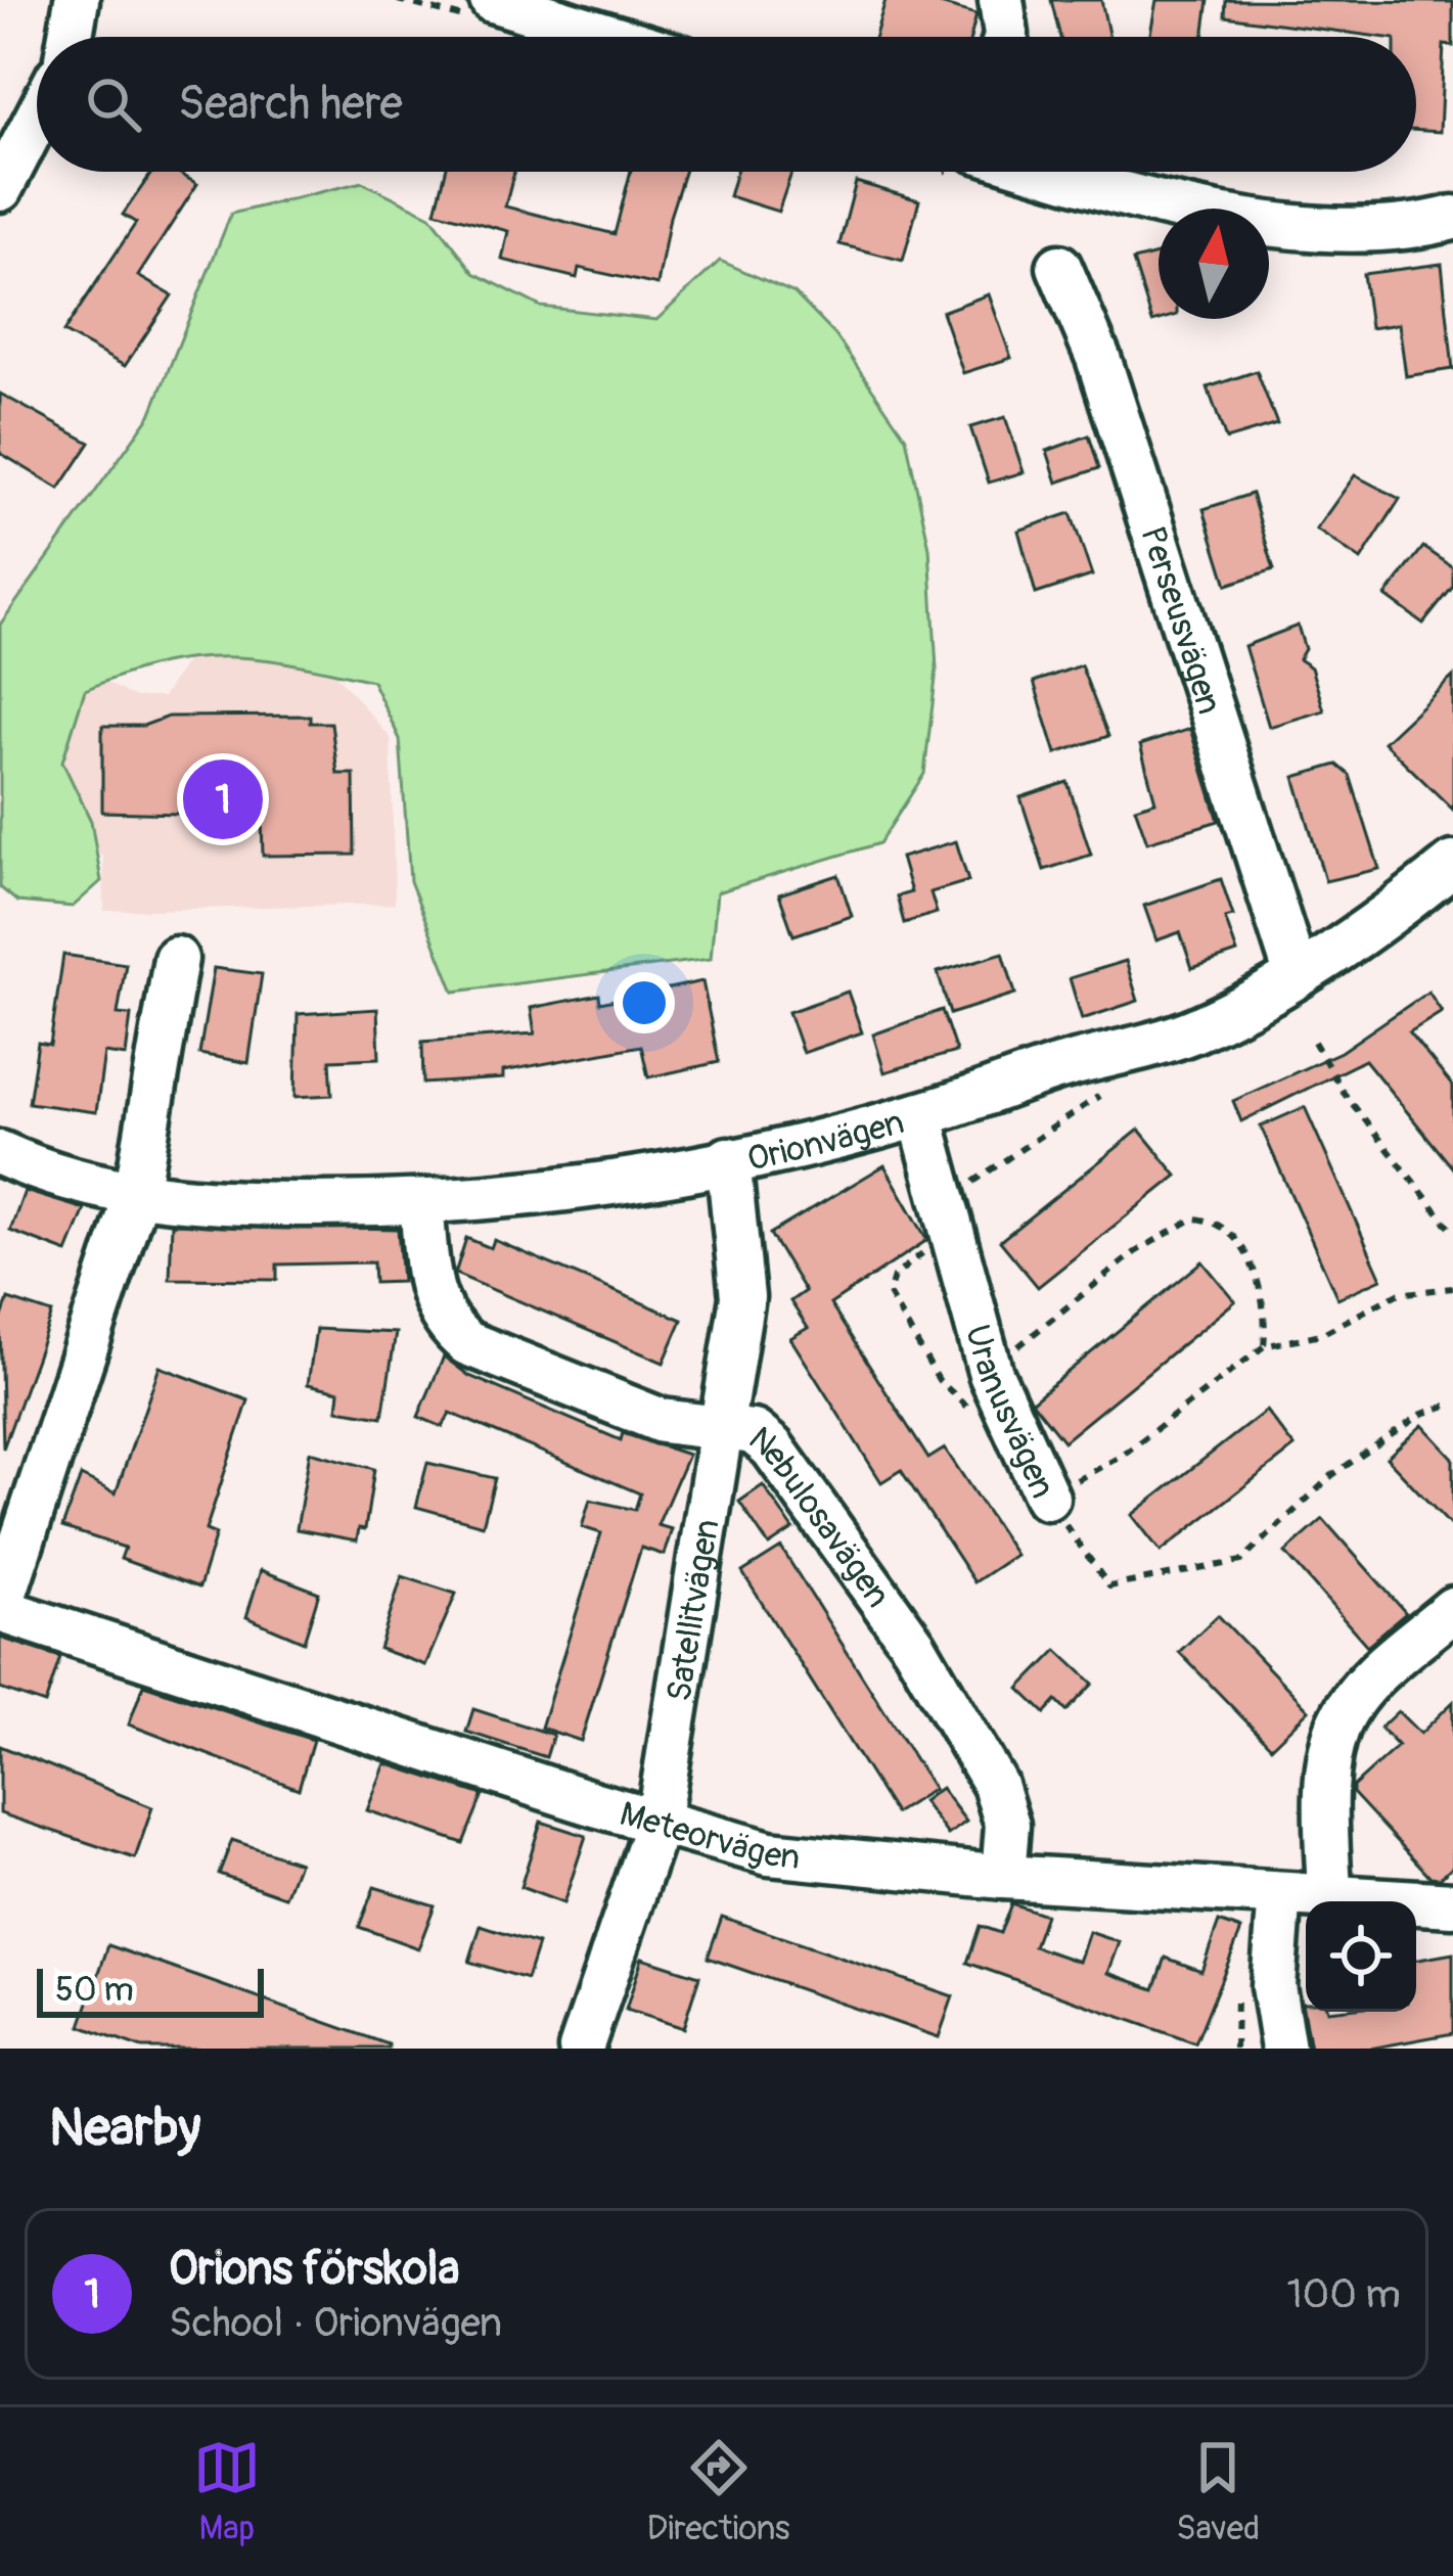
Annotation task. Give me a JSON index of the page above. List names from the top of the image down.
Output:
{
  "streets": {
    "street": [
      "Perseusvägen",
      "Orionvägen",
      "Uranusvägen",
      "Nebulosavägen",
      "Satellitvägen",
      "Meteorvägen"
    ]
  },
  "crossings": [
    ["Perseusvägen", "Orionvägen"],
    ["Orionvägen", "Uranusvägen"],
    ["Orionvägen", "Nebulosavägen"],
    ["Orionvägen", "Satellitvägen"],
    ["Nebulosavägen", "Satellitvägen"],
    ["Nebulosavägen", "Meteorvägen"],
    ["Satellitvägen", "Meteorvägen"]
  ],
  "scale_bar": "50 m",
  "north": "top",
  "page": {
    "search": "Search here",
    "pins": "1",
    "scale": "50 m",
    "heading": "Nearby",
    "list": [
      {
        "mark": "1",
        "name": "Orions förskola",
        "note": "School · Orionvägen",
        "value": "100 m"
      }
    ],
    "nav": ["Map", "Directions", "Saved"]
  }
}
